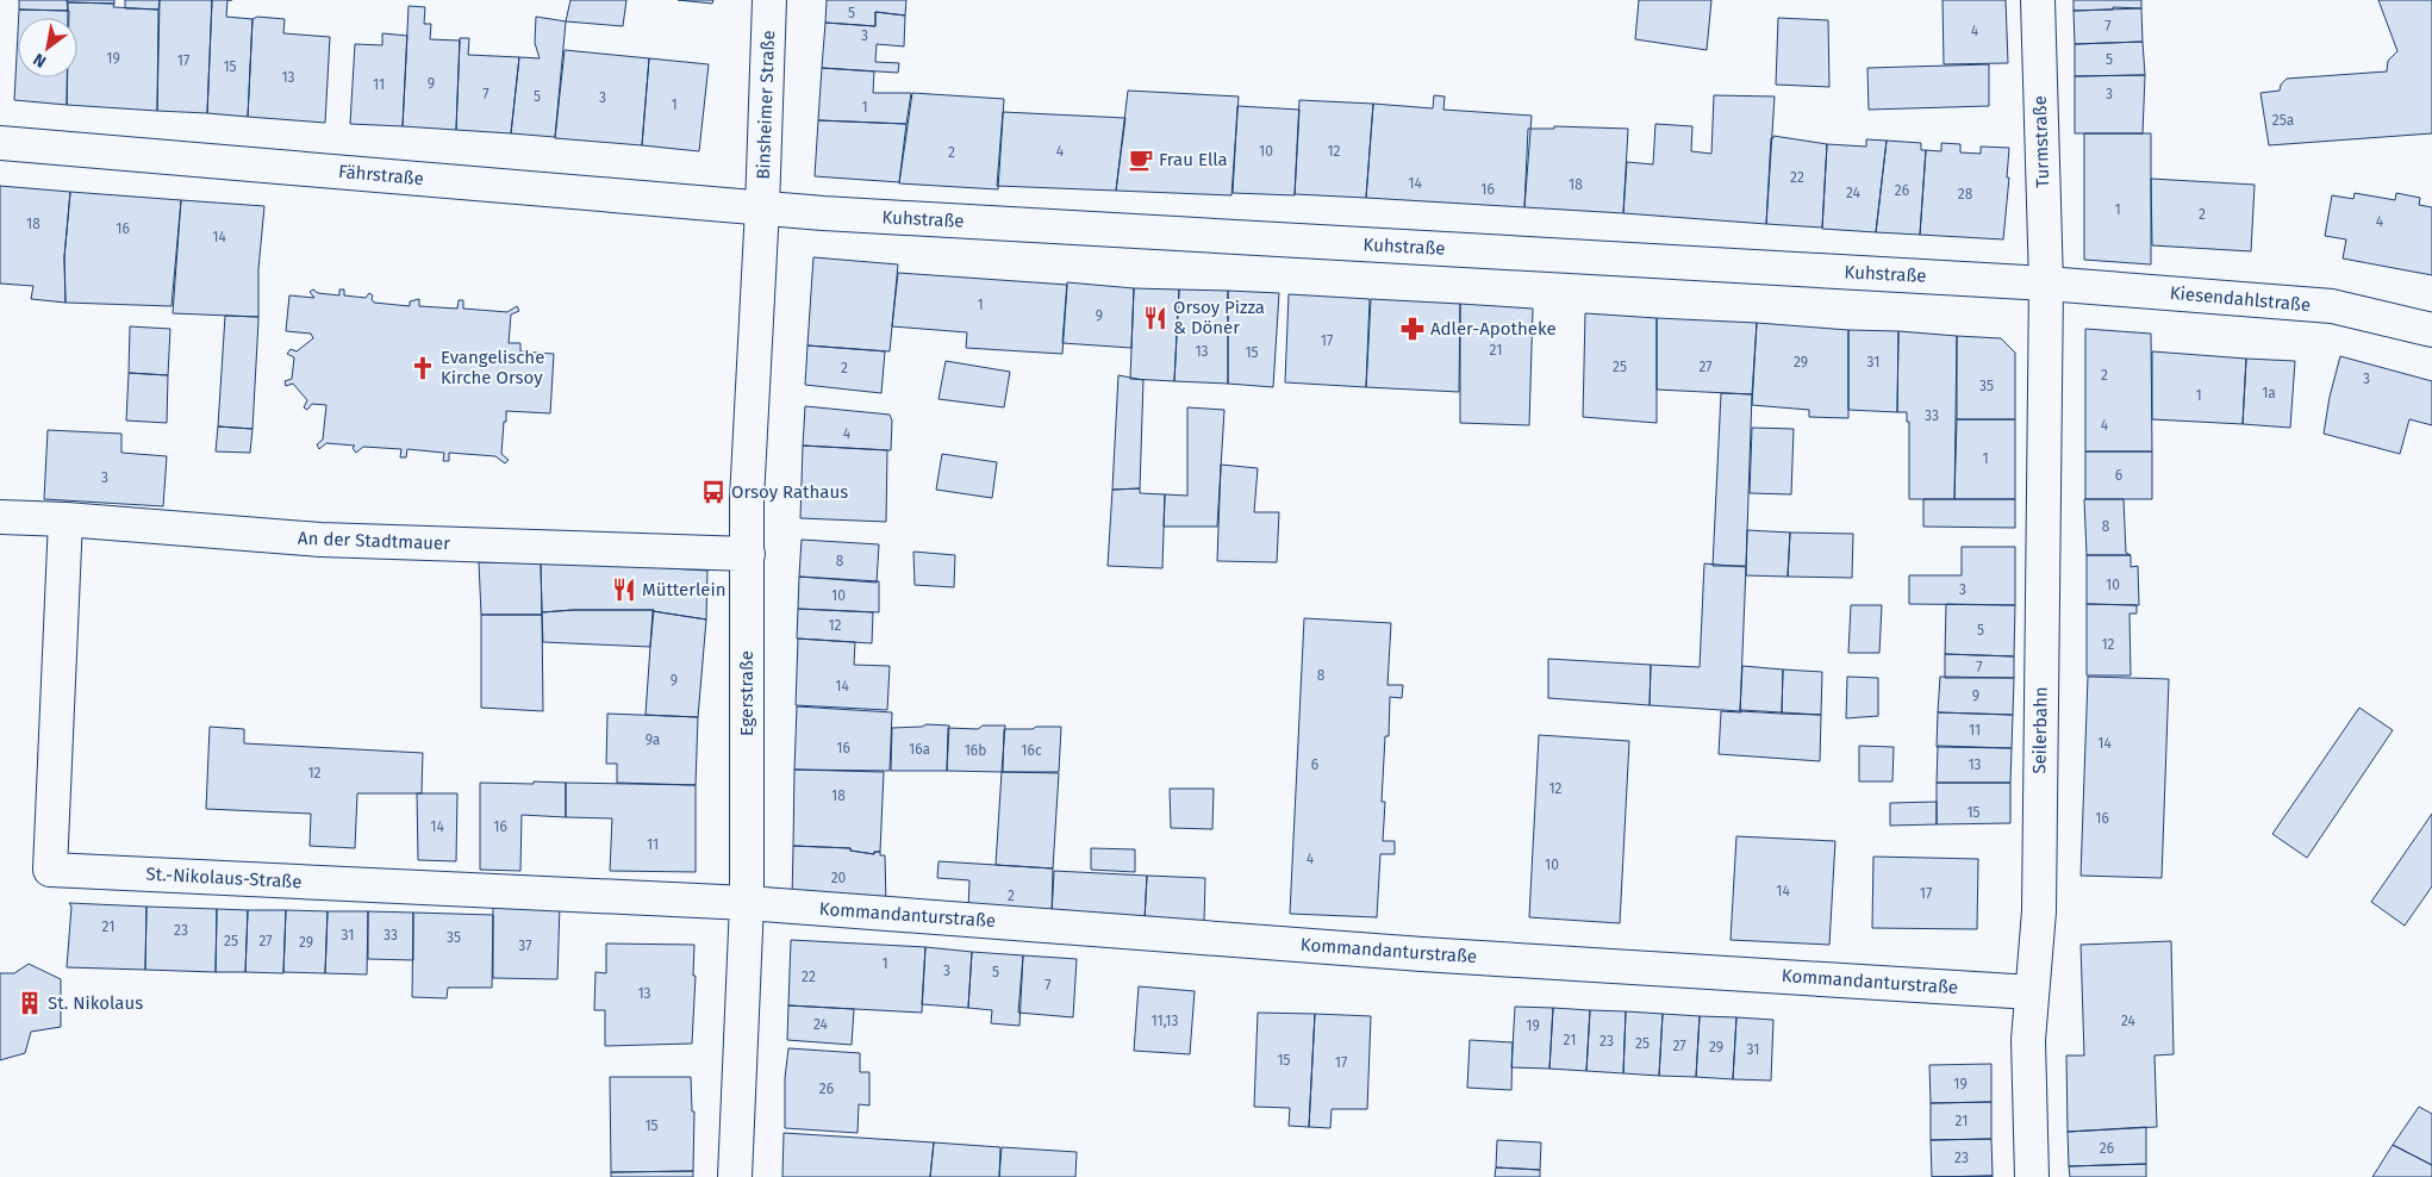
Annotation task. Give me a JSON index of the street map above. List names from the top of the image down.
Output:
{
  "streets": {
    "street": [
      "Binsheimer Straße",
      "Turmstraße",
      "Fährstraße",
      "Kuhstraße",
      "Kiesendahlstraße",
      "An der Stadtmauer",
      "Egerstraße",
      "Seilerbahn",
      "St.-Nikolaus-Straße",
      "Kommandanturstraße"
    ]
  },
  "crossings": [
    ["Binsheimer Straße", "Fährstraße"],
    ["Binsheimer Straße", "Kuhstraße"],
    ["Binsheimer Straße", "Egerstraße"],
    ["Turmstraße", "Kuhstraße"],
    ["Turmstraße", "Kiesendahlstraße"],
    ["Turmstraße", "Seilerbahn"],
    ["Fährstraße", "Kuhstraße"],
    ["Fährstraße", "Egerstraße"],
    ["Kuhstraße", "Kiesendahlstraße"],
    ["Kuhstraße", "Egerstraße"],
    ["Kuhstraße", "Seilerbahn"],
    ["Kiesendahlstraße", "Seilerbahn"],
    ["An der Stadtmauer", "Egerstraße"],
    ["An der Stadtmauer", "St.-Nikolaus-Straße"],
    ["Egerstraße", "St.-Nikolaus-Straße"],
    ["Egerstraße", "Kommandanturstraße"],
    ["Seilerbahn", "Kommandanturstraße"],
    ["St.-Nikolaus-Straße", "Kommandanturstraße"]
  ],
  "places": {
    "cafe": ["Frau Ella"],
    "restaurant": ["Orsoy Pizza & Döner", "Mütterlein"],
    "pharmacy": ["Adler-Apotheke"],
    "church": ["Evangelische Kirche Orsoy"],
    "bus stop": ["Orsoy Rathaus"],
    "building": ["St. Nikolaus"]
  },
  "house_numbers": [
    "5",
    "7",
    "4",
    "3",
    "19",
    "5",
    "17",
    "15",
    "13",
    "9",
    "11",
    "7",
    "3",
    "5",
    "3",
    "1",
    "1",
    "25a",
    "4",
    "10",
    "12",
    "2",
    "22",
    "14",
    "18",
    "16",
    "26",
    "24",
    "28",
    "1",
    "2",
    "4",
    "18",
    "16",
    "14",
    "1",
    "9",
    "17",
    "21",
    "13",
    "15",
    "29",
    "31",
    "25",
    "27",
    "2",
    "2",
    "3",
    "35",
    "1a",
    "1",
    "33",
    "4",
    "4",
    "1",
    "6",
    "3",
    "8",
    "8",
    "10",
    "3",
    "10",
    "12",
    "5",
    "12",
    "7",
    "8",
    "9",
    "14",
    "9",
    "11",
    "9a",
    "14",
    "16",
    "16a",
    "16b",
    "16c",
    "6",
    "13",
    "12",
    "12",
    "18",
    "15",
    "16",
    "14",
    "16",
    "11",
    "4",
    "10",
    "20",
    "14",
    "17",
    "2",
    "21",
    "23",
    "31",
    "33",
    "35",
    "25",
    "27",
    "29",
    "37",
    "1",
    "3",
    "5",
    "22",
    "7",
    "13",
    "11,13",
    "24",
    "24",
    "19",
    "21",
    "23",
    "25",
    "27",
    "29",
    "31",
    "15",
    "17",
    "19",
    "26",
    "21",
    "15",
    "26",
    "23"
  ],
  "north": "bottom left"
}
